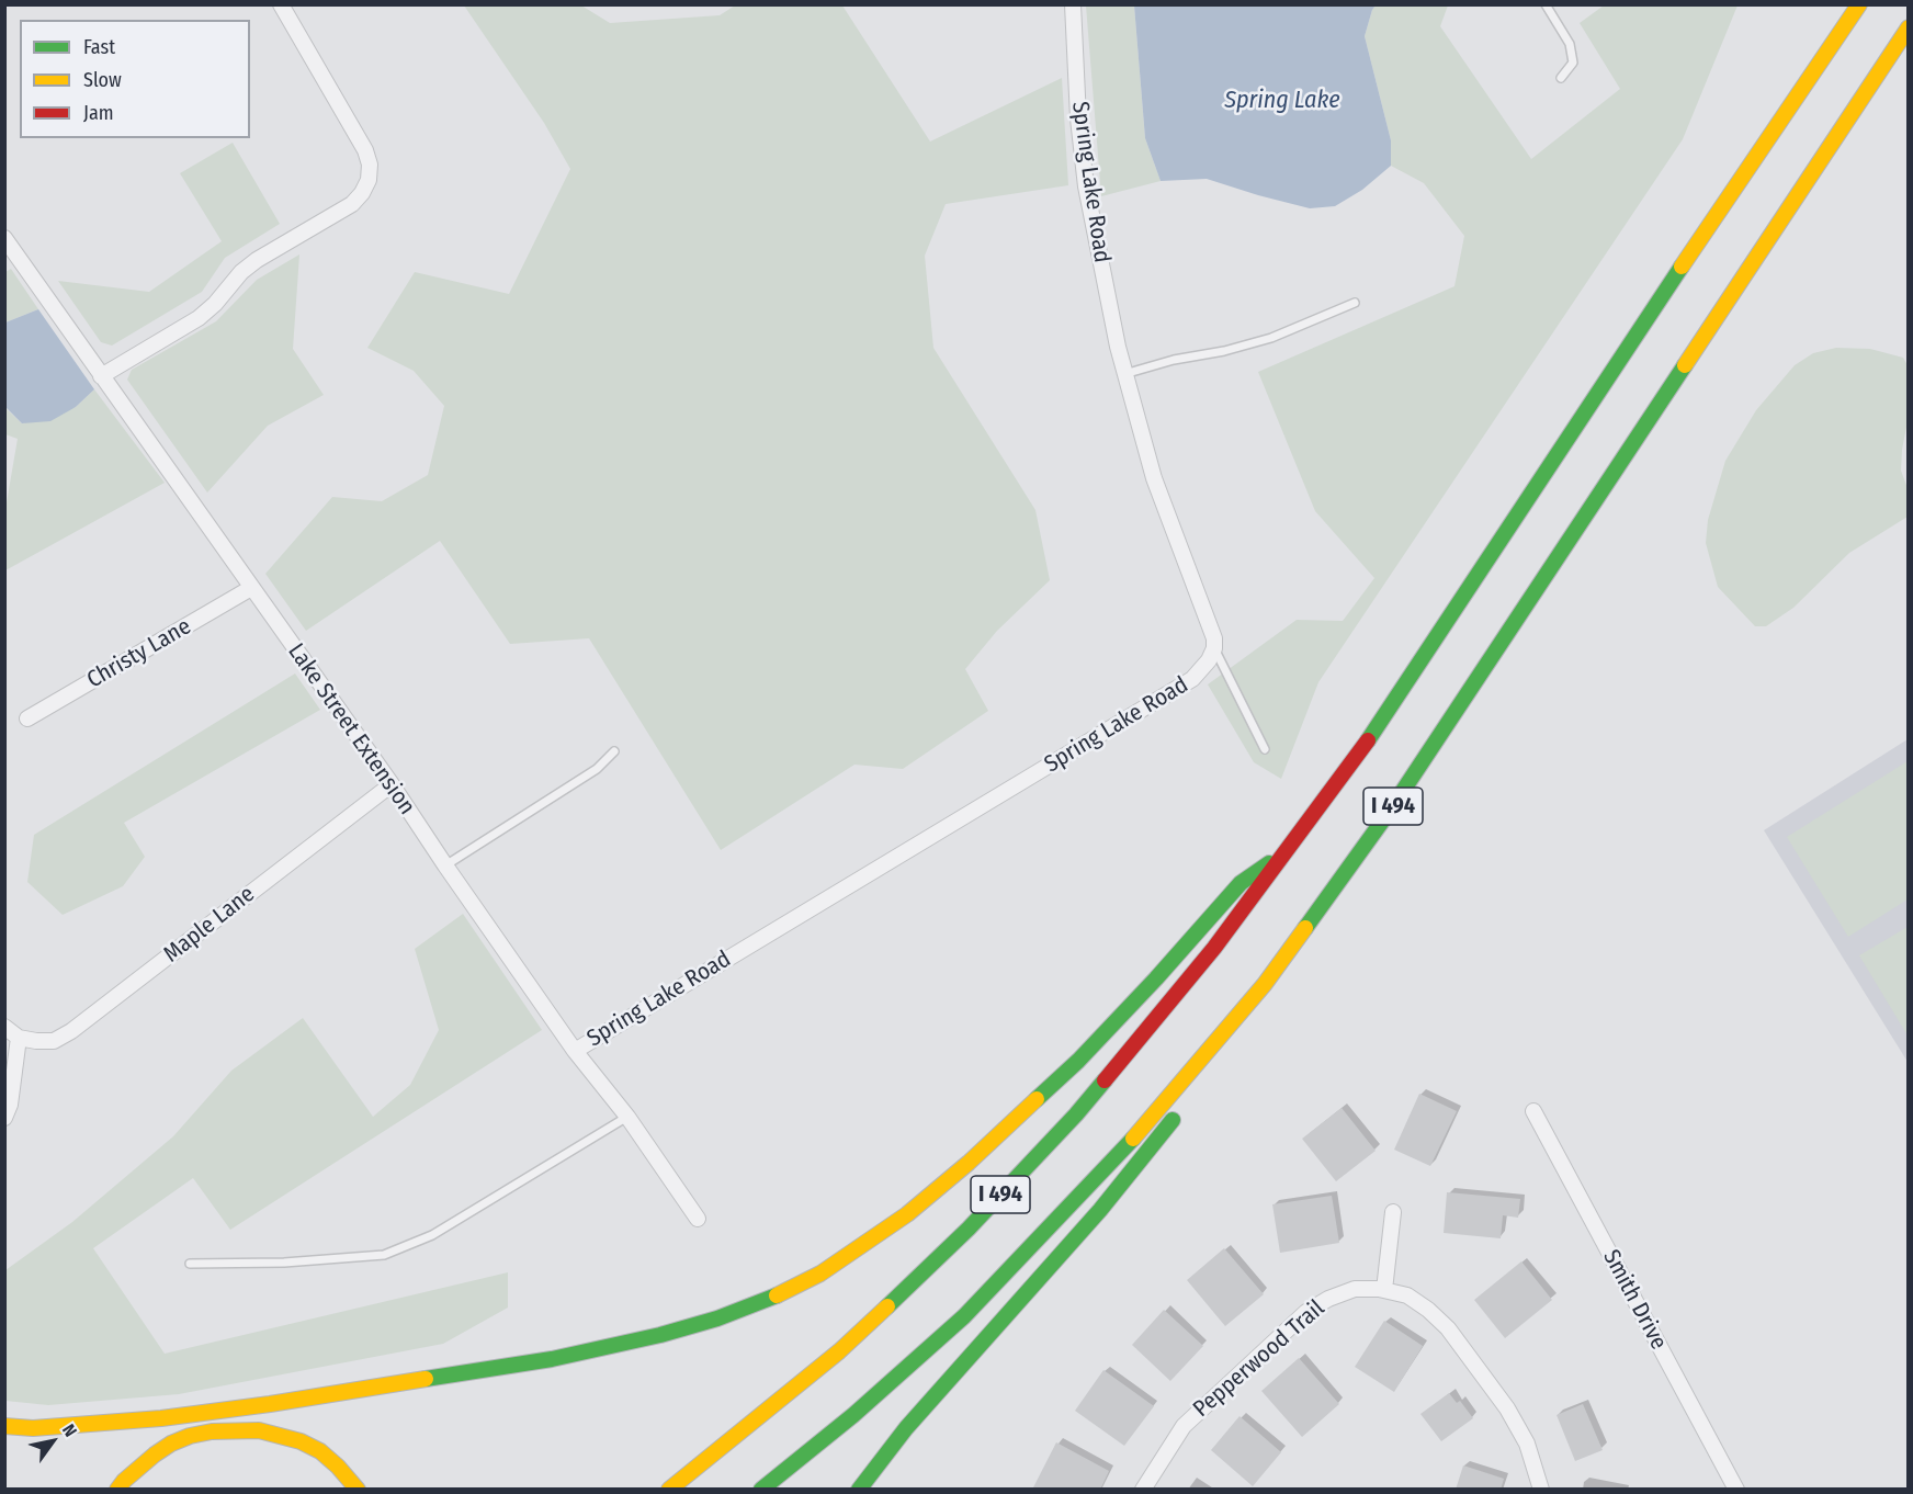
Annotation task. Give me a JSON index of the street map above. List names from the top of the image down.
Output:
{
  "streets": {
    "highway": ["I 494"],
    "street": [
      "Spring Lake Road",
      "Christy Lane",
      "Lake Street Extension",
      "Maple Lane",
      "Smith Drive",
      "Pepperwood Trail"
    ]
  },
  "crossings": [
    ["Spring Lake Road", "Lake Street Extension"],
    ["Christy Lane", "Lake Street Extension"],
    ["Lake Street Extension", "Maple Lane"]
  ],
  "water": ["Spring Lake"],
  "legend": ["Fast", "Slow", "Jam"],
  "north": "top right"
}
